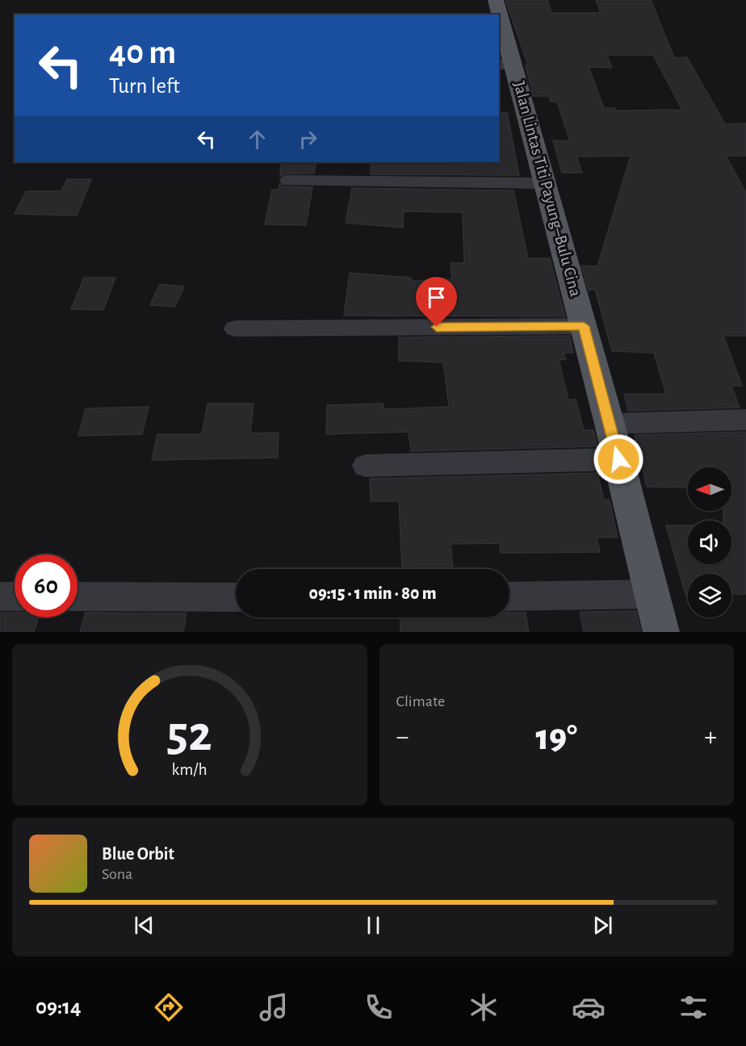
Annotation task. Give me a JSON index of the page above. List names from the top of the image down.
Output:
{
  "streets": {
    "main road": ["Jalan Lintas Titi Payung–Bulu Cina"]
  },
  "north": "left",
  "page": {
    "turn": ["40 m", "Turn left"],
    "limit": "60",
    "trip": "09:15 · 1 min · 80 m",
    "tile": "Climate",
    "heat": ["−", "19°", "+"],
    "song": ["Blue Orbit", "Sona"],
    "tabs": "09:14",
    "gauge": ["52", "km/h"]
  }
}
